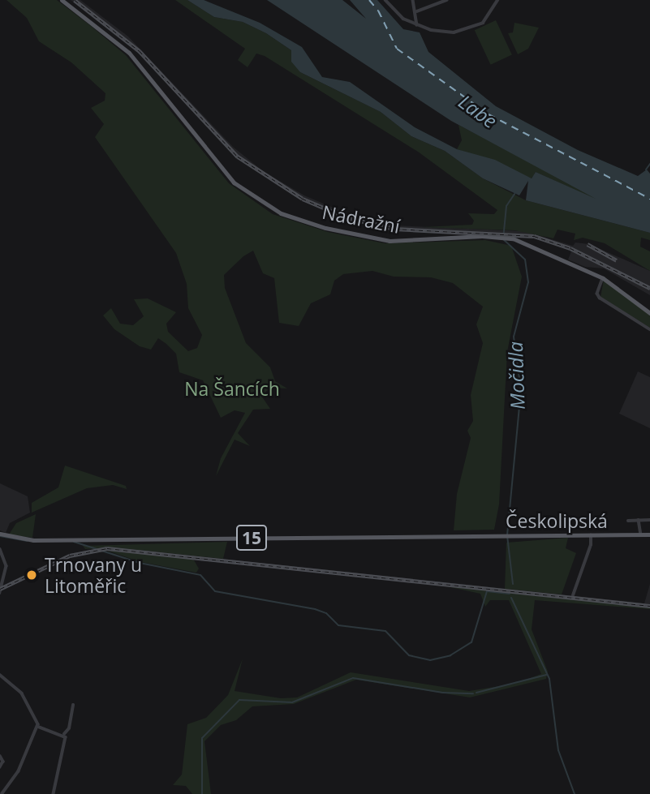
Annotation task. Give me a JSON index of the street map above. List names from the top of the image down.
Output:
{
  "streets": {
    "main road": ["Nádražní", "Českolipská", "15"]
  },
  "water": ["Labe", "Močidla"],
  "parks": ["Na Šancích"],
  "places": ["Trnovany u Litoměřic"]
}
